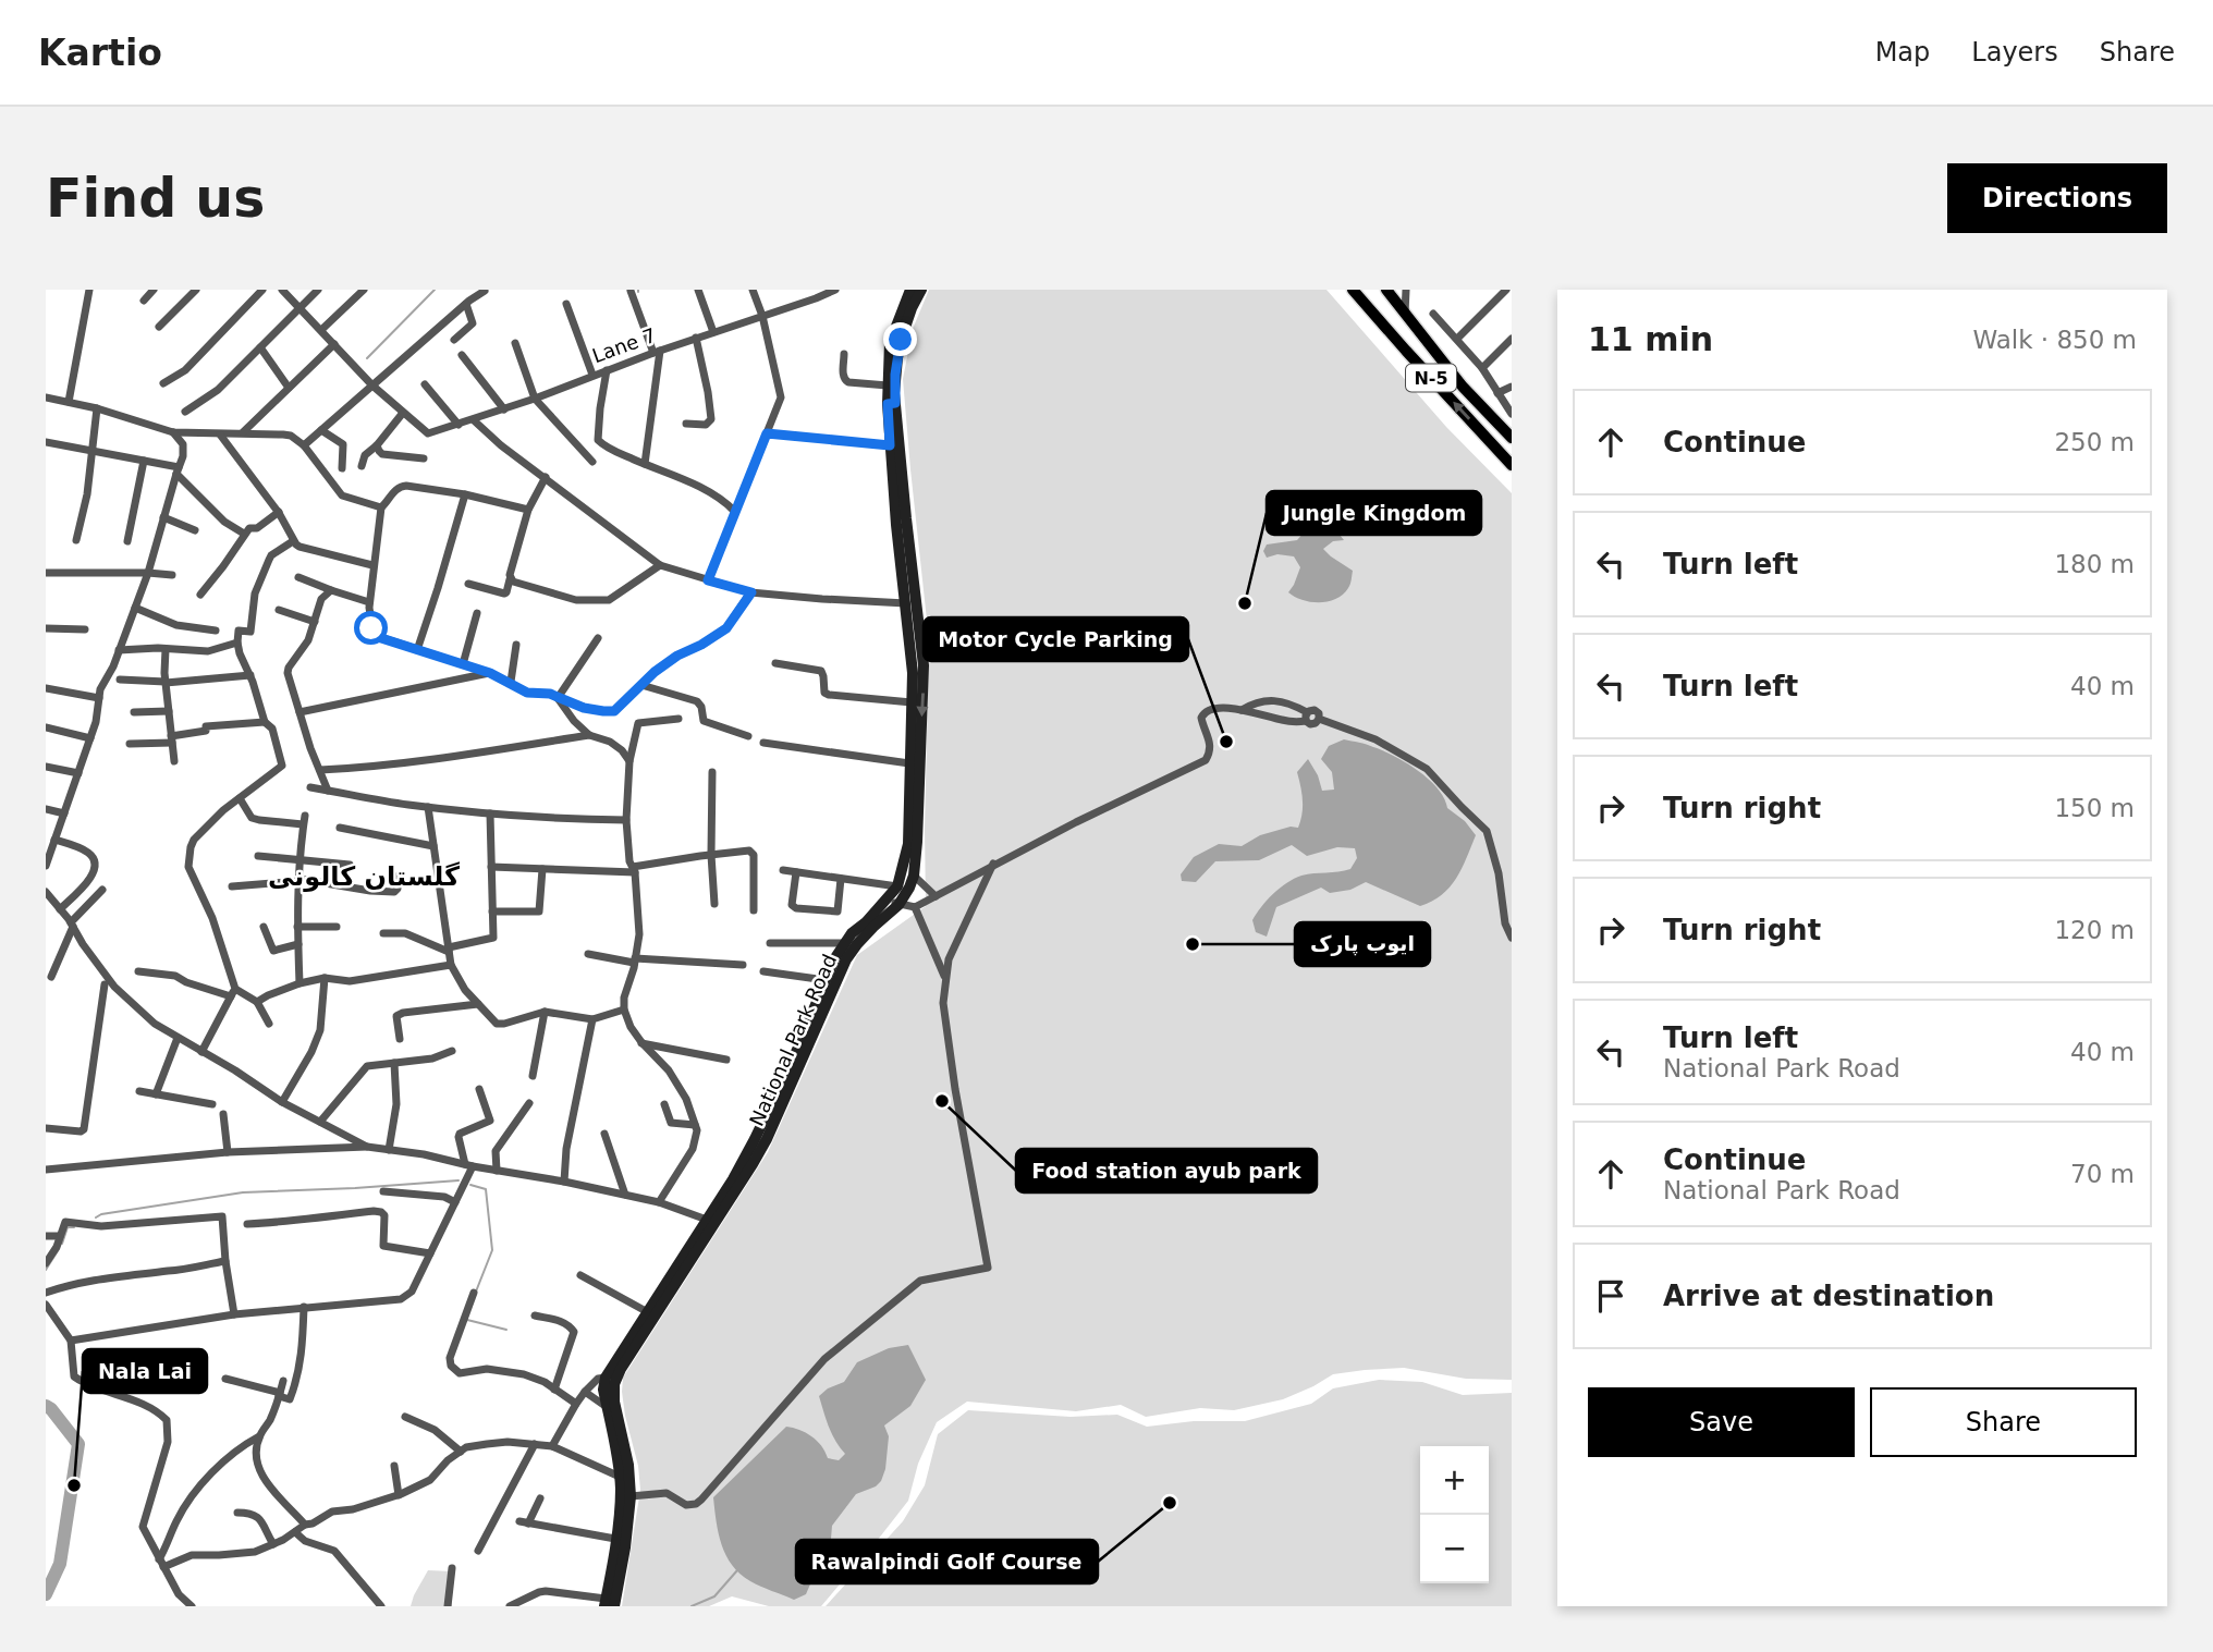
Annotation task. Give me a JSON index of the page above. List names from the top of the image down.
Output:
{
  "streets": {
    "highway": ["N-5"],
    "main road": ["National Park Road"],
    "street": ["Lane 7"]
  },
  "districts": ["گلستان کالونی"],
  "places": [
    "Jungle Kingdom",
    "Motor Cycle Parking",
    "ایوب پارک",
    "Food station ayub park",
    "Nala Lai",
    "Rawalpindi Golf Course"
  ],
  "page": {
    "header": "Kartio",
    "nav": ["Map", "Layers", "Share"],
    "buttons": [
      "Directions",
      ["Save", "Share"]
    ],
    "title": "Find us",
    "heading": ["11 min", "Walk · 850 m"],
    "list": [
      ["Continue", "250 m"],
      ["Turn left", "180 m"],
      ["Turn left", "40 m"],
      ["Turn right", "150 m"],
      ["Turn right", "120 m"],
      ["Turn left", "National Park Road", "40 m"],
      ["Continue", "National Park Road", "70 m"],
      "Arrive at destination"
    ],
    "map_buttons": ["+", "−"]
  }
}
